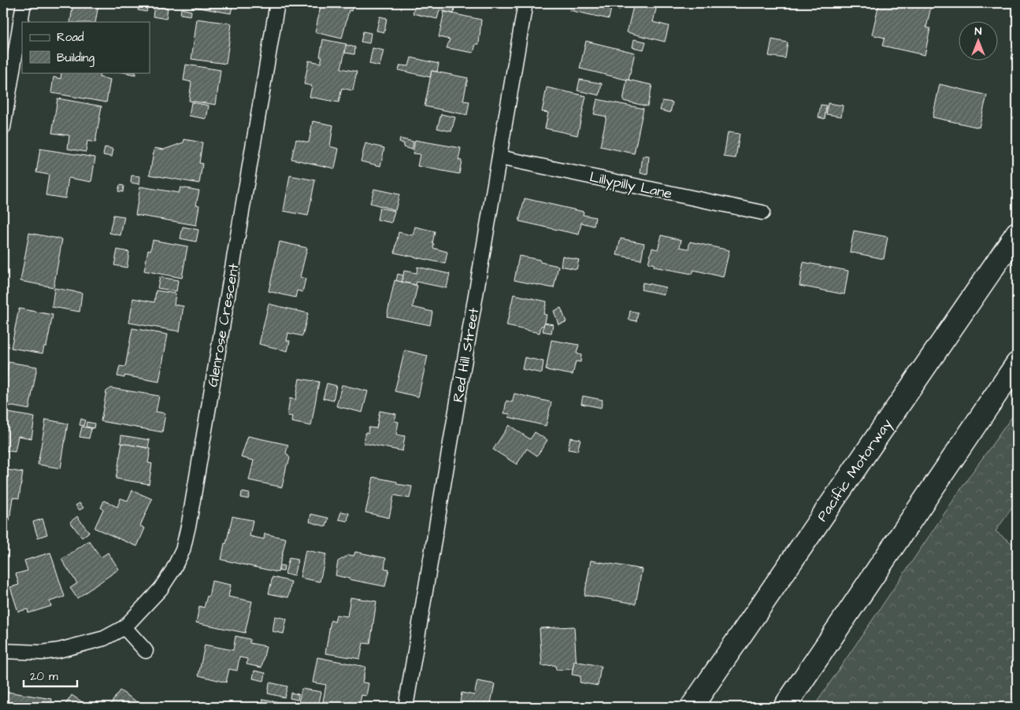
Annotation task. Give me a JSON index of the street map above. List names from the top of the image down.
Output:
{
  "streets": {
    "highway": ["Pacific Motorway"],
    "street": ["Lillypilly Lane", "Glenrose Crescent", "Red Hill Street"]
  },
  "crossings": [
    ["Lillypilly Lane", "Red Hill Street"]
  ],
  "legend": ["Road", "Building"],
  "scale_bar": "20 m",
  "north": "top"
}
